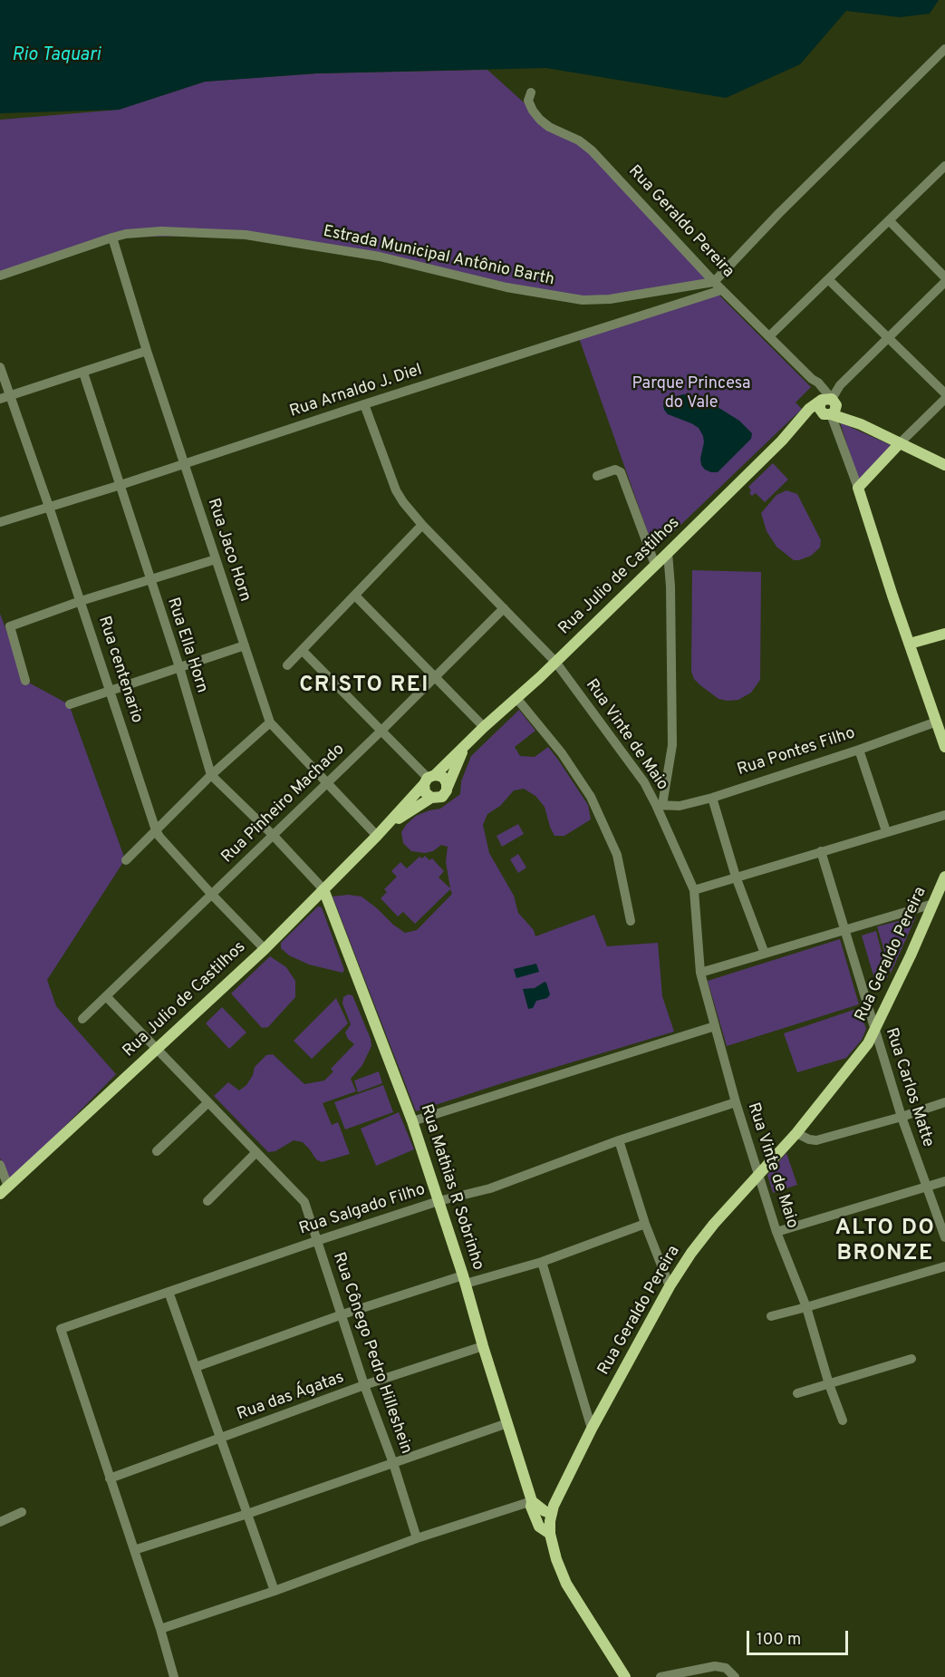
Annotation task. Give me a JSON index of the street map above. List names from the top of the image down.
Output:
{
  "streets": {
    "main road": ["Rua Geraldo Pereira", "Rua Julio de Castilhos", "Rua Mathias R Sobrinho"],
    "street": [
      "Estrada Municipal Antônio Barth",
      "Rua Arnaldo J. Diel",
      "Rua Jaco Horn",
      "Rua Ella Horn",
      "Rua centenario",
      "Rua Vinte de Maio",
      "Rua Pontes Filho",
      "Rua Pinheiro Machado",
      "Rua Carlos Matte",
      "Rua Salgado Filho",
      "Rua Cônego Pedro Hilleshein",
      "Rua das Ágatas"
    ]
  },
  "crossings": [
    ["Rua Geraldo Pereira", "Estrada Municipal Antônio Barth"],
    ["Rua Geraldo Pereira", "Rua Arnaldo J. Diel"],
    ["Rua Geraldo Pereira", "Rua Julio de Castilhos"],
    ["Rua Geraldo Pereira", "Rua Vinte de Maio"],
    ["Rua Geraldo Pereira", "Rua Carlos Matte"],
    ["Rua Geraldo Pereira", "Rua Mathias R Sobrinho"],
    ["Estrada Municipal Antônio Barth", "Rua Jaco Horn"],
    ["Rua Arnaldo J. Diel", "Rua Jaco Horn"],
    ["Rua Arnaldo J. Diel", "Rua Ella Horn"],
    ["Rua Arnaldo J. Diel", "Rua centenario"],
    ["Rua Arnaldo J. Diel", "Rua Vinte de Maio"],
    ["Rua Jaco Horn", "Rua Julio de Castilhos"],
    ["Rua Jaco Horn", "Rua Pinheiro Machado"],
    ["Rua Julio de Castilhos", "Rua Ella Horn"],
    ["Rua Julio de Castilhos", "Rua centenario"],
    ["Rua Julio de Castilhos", "Rua Vinte de Maio"],
    ["Rua Julio de Castilhos", "Rua Mathias R Sobrinho"],
    ["Rua Julio de Castilhos", "Rua Cônego Pedro Hilleshein"],
    ["Rua Ella Horn", "Rua Pinheiro Machado"],
    ["Rua Ella Horn", "Rua Mathias R Sobrinho"],
    ["Rua centenario", "Rua Pinheiro Machado"],
    ["Rua Vinte de Maio", "Rua Pontes Filho"],
    ["Rua Vinte de Maio", "Rua Pinheiro Machado"],
    ["Rua Vinte de Maio", "Rua Salgado Filho"],
    ["Rua Pinheiro Machado", "Rua Cônego Pedro Hilleshein"],
    ["Rua Mathias R Sobrinho", "Rua Salgado Filho"],
    ["Rua Mathias R Sobrinho", "Rua das Ágatas"],
    ["Rua Salgado Filho", "Rua Cônego Pedro Hilleshein"],
    ["Rua Salgado Filho", "Rua das Ágatas"],
    ["Rua Cônego Pedro Hilleshein", "Rua das Ágatas"]
  ],
  "districts": ["CRISTO REI", "ALTO DO BRONZE"],
  "water": ["Rio Taquari"],
  "parks": ["Parque Princesa do Vale"],
  "scale_bar": "100 m"
}
